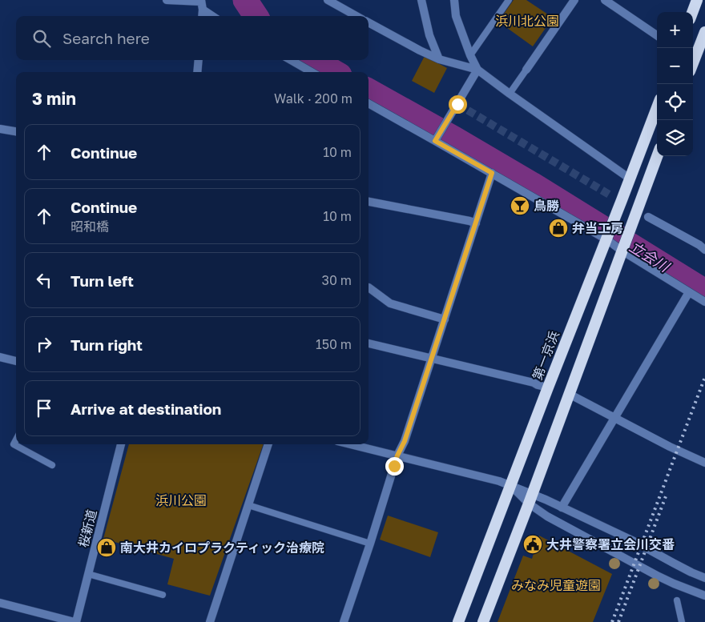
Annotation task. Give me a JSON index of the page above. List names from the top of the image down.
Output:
{
  "streets": {
    "highway": ["第一京浜"],
    "street": ["桜新道"]
  },
  "water": ["立会川"],
  "parks": ["浜川北公園", "浜川公園", "みなみ児童遊園"],
  "places": {
    "bar": ["鳥勝"],
    "shop": ["弁当工房", "南大井カイロプラクティック治療院"],
    "public building": ["大井警察署立会川交番"]
  },
  "page": {
    "map_buttons": ["+", "−"],
    "search": "Search here",
    "heading": ["3 min", "Walk · 200 m"],
    "list": [
      ["Continue", "10 m"],
      ["Continue", "昭和橋", "10 m"],
      ["Turn left", "30 m"],
      ["Turn right", "150 m"],
      "Arrive at destination"
    ]
  }
}
